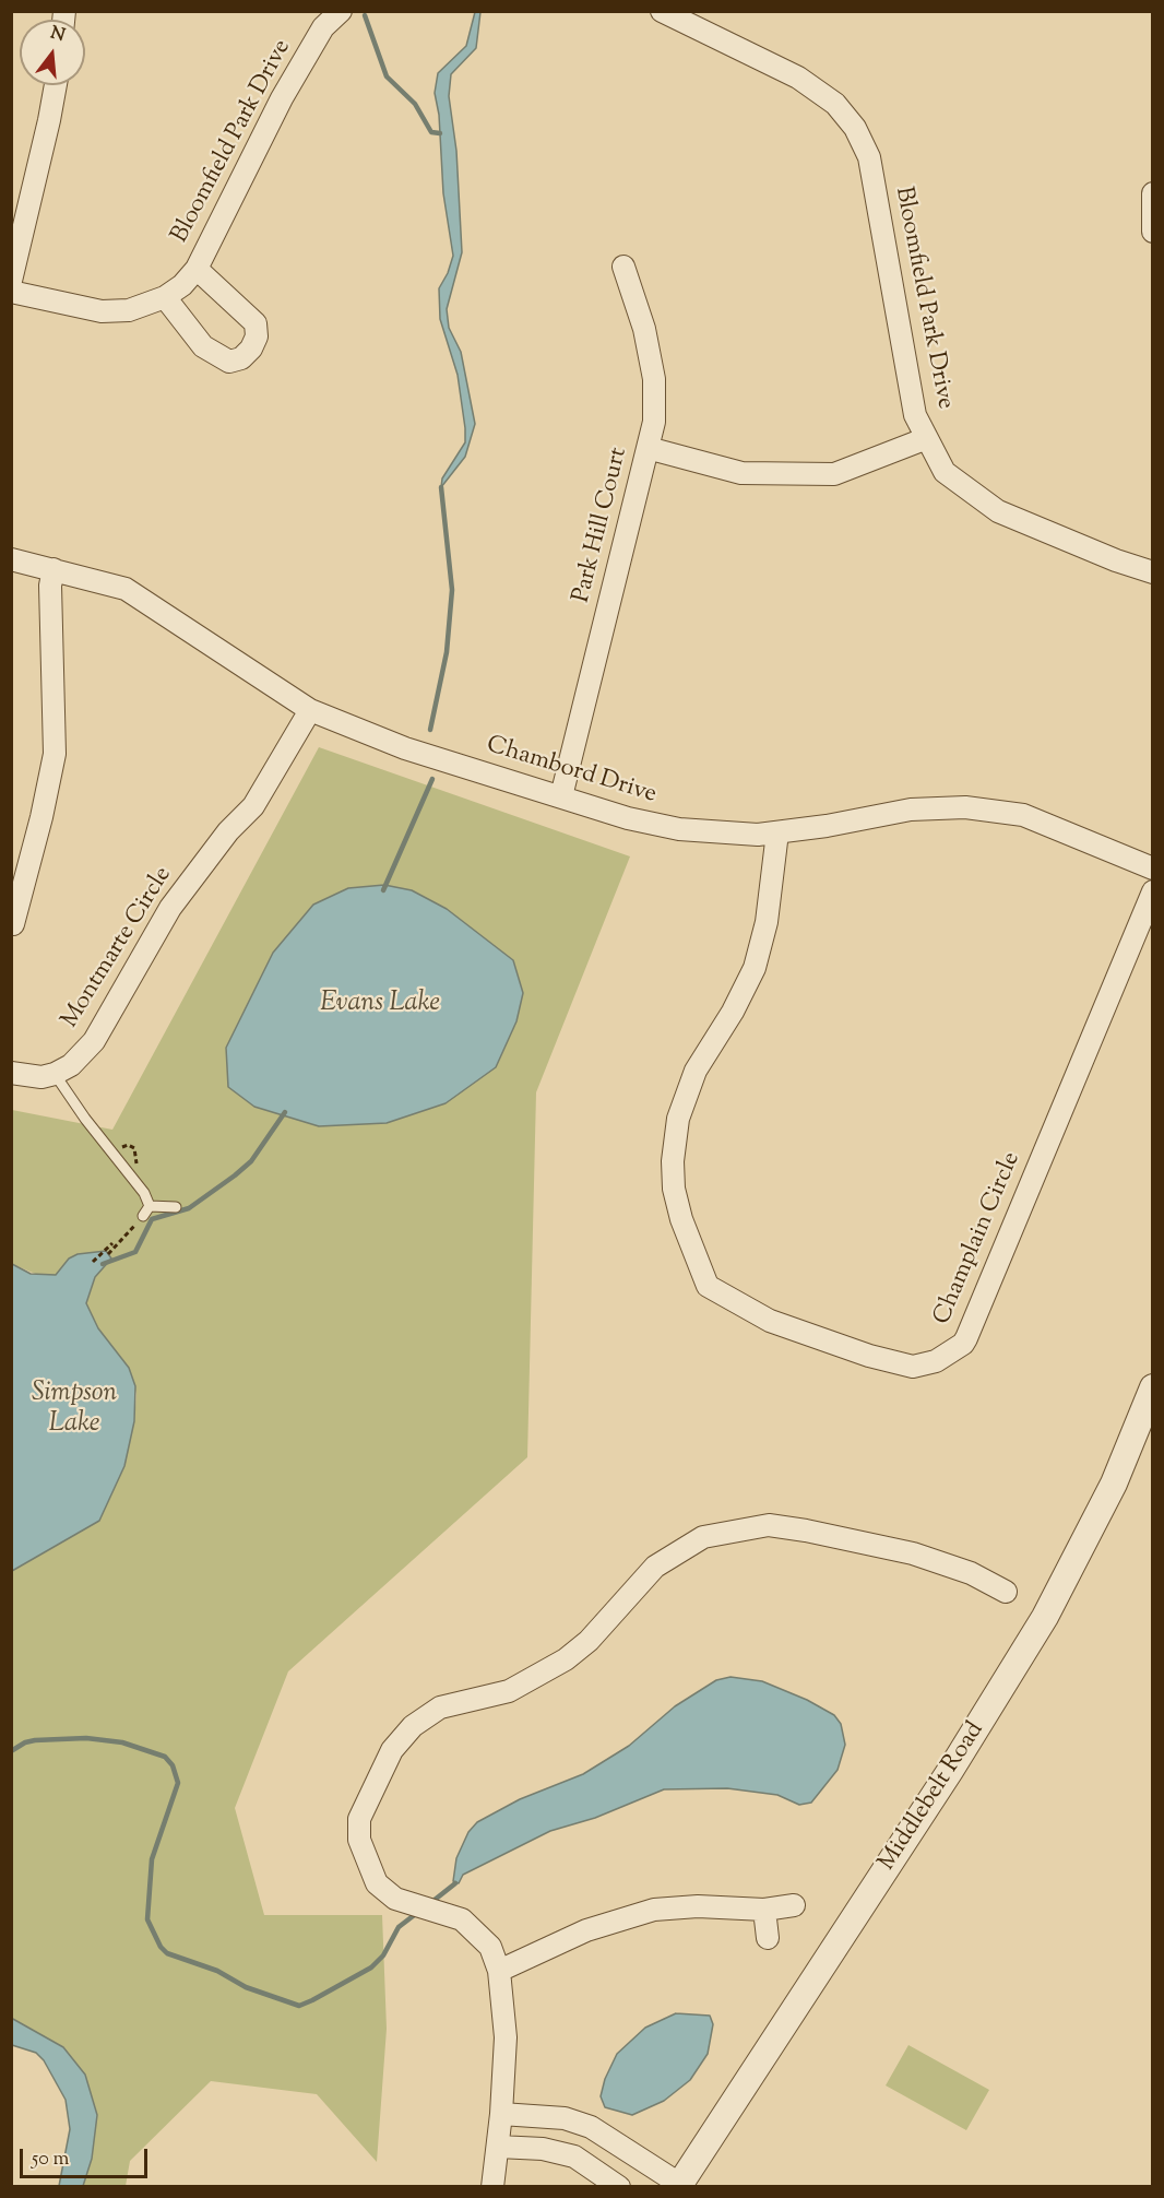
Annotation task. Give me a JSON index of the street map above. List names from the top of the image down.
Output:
{
  "streets": {
    "street": [
      "Bloomfield Park Drive",
      "Park Hill Court",
      "Chambord Drive",
      "Montmarte Circle",
      "Champlain Circle",
      "Middlebelt Road"
    ]
  },
  "crossings": [
    ["Park Hill Court", "Chambord Drive"],
    ["Chambord Drive", "Montmarte Circle"],
    ["Chambord Drive", "Champlain Circle"]
  ],
  "water": ["Evans Lake", "Simpson Lake"],
  "scale_bar": "50 m",
  "north": "top"
}
